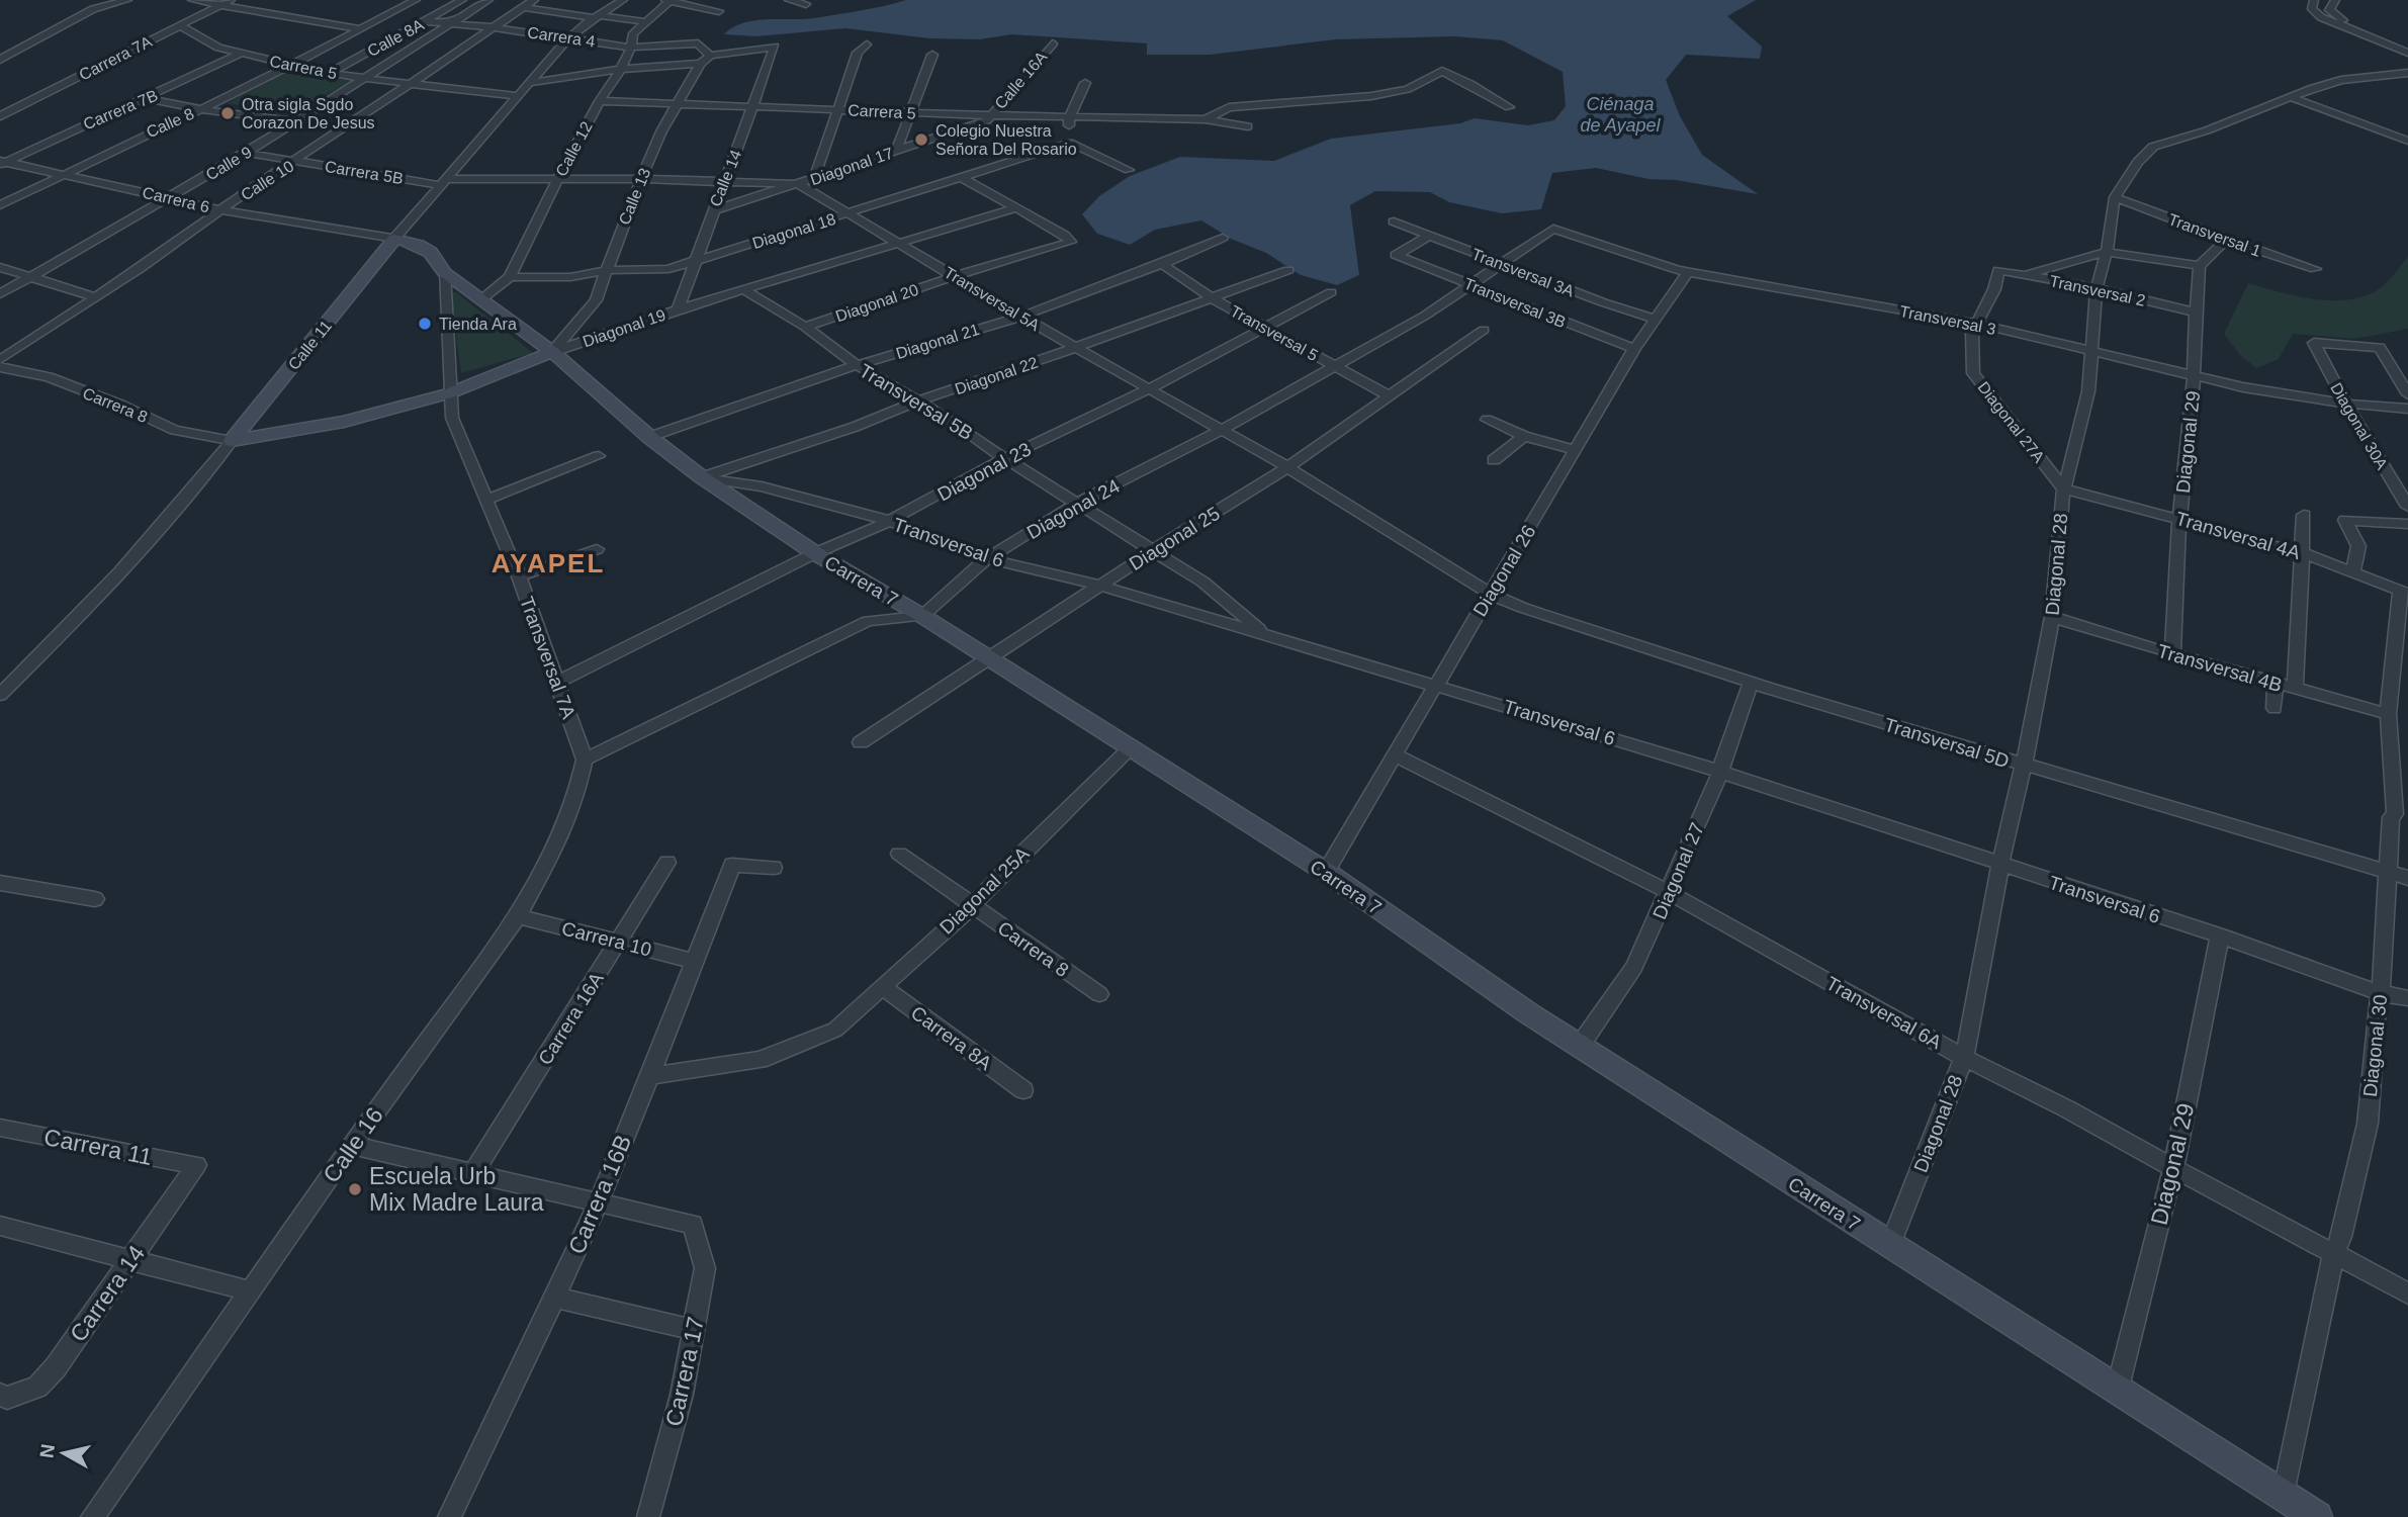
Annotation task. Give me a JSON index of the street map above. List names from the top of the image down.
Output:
{
  "streets": {
    "main road": ["Diagonal 19", "Calle 11", "Carrera 7"],
    "street": [
      "Carrera 4",
      "Calle 8A",
      "Carrera 7A",
      "Carrera 5",
      "Calle 16A",
      "Carrera 7B",
      "Calle 8",
      "Calle 12",
      "Calle 9",
      "Diagonal 17",
      "Carrera 5B",
      "Calle 14",
      "Calle 10",
      "Calle 13",
      "Carrera 6",
      "Diagonal 18",
      "Transversal 1",
      "Transversal 3A",
      "Transversal 2",
      "Transversal 5A",
      "Diagonal 20",
      "Transversal 3B",
      "Transversal 3",
      "Transversal 5",
      "Diagonal 21",
      "Diagonal 22",
      "Transversal 5B",
      "Carrera 8",
      "Diagonal 27A",
      "Diagonal 30A",
      "Diagonal 29",
      "Diagonal 23",
      "Diagonal 24",
      "Transversal 4A",
      "Diagonal 25",
      "Transversal 6",
      "Diagonal 28",
      "Diagonal 26",
      "Transversal 7A",
      "Transversal 4B",
      "Transversal 5D",
      "Diagonal 27",
      "Diagonal 25A",
      "Carrera 10",
      "Transversal 6A",
      "Carrera 16A",
      "Carrera 8A",
      "Diagonal 30",
      "Calle 16",
      "Carrera 11",
      "Carrera 16B",
      "Carrera 14",
      "Carrera 17"
    ]
  },
  "crossings": [
    ["Carrera 4", "Calle 8A"],
    ["Carrera 4", "Calle 12"],
    ["Carrera 4", "Calle 9"],
    ["Carrera 4", "Calle 14"],
    ["Carrera 4", "Calle 10"],
    ["Carrera 4", "Calle 13"],
    ["Carrera 4", "Calle 11"],
    ["Calle 8A", "Carrera 5"],
    ["Carrera 7A", "Carrera 5"],
    ["Carrera 5", "Calle 16A"],
    ["Carrera 5", "Carrera 7B"],
    ["Carrera 5", "Calle 8"],
    ["Carrera 5", "Calle 12"],
    ["Carrera 5", "Calle 9"],
    ["Carrera 5", "Diagonal 17"],
    ["Carrera 5", "Calle 14"],
    ["Carrera 5", "Calle 10"],
    ["Carrera 5", "Calle 13"],
    ["Carrera 5", "Calle 11"],
    ["Calle 16A", "Diagonal 17"],
    ["Carrera 7B", "Carrera 6"],
    ["Calle 8", "Carrera 6"],
    ["Calle 12", "Diagonal 18"],
    ["Calle 12", "Transversal 5A"],
    ["Calle 12", "Carrera 7"],
    ["Calle 9", "Carrera 5B"],
    ["Calle 9", "Carrera 6"],
    ["Diagonal 17", "Calle 14"],
    ["Diagonal 17", "Transversal 5A"],
    ["Carrera 5B", "Calle 10"],
    ["Carrera 5B", "Transversal 5A"],
    ["Carrera 5B", "Calle 11"],
    ["Calle 14", "Calle 13"],
    ["Calle 14", "Diagonal 18"],
    ["Calle 14", "Transversal 5A"],
    ["Calle 14", "Diagonal 19"],
    ["Calle 10", "Carrera 6"],
    ["Calle 13", "Diagonal 18"],
    ["Calle 13", "Transversal 5A"],
    ["Calle 13", "Diagonal 19"],
    ["Calle 13", "Carrera 7"],
    ["Carrera 6", "Calle 11"],
    ["Carrera 6", "Carrera 7"],
    ["Diagonal 18", "Transversal 5A"],
    ["Transversal 1", "Diagonal 28"],
    ["Transversal 3A", "Transversal 3B"],
    ["Transversal 3A", "Diagonal 24"],
    ["Transversal 3A", "Diagonal 26"],
    ["Transversal 2", "Diagonal 27A"],
    ["Transversal 2", "Diagonal 29"],
    ["Transversal 2", "Diagonal 28"],
    ["Transversal 5A", "Diagonal 20"],
    ["Transversal 5A", "Diagonal 19"],
    ["Transversal 5A", "Diagonal 21"],
    ["Transversal 5A", "Calle 11"],
    ["Transversal 5A", "Diagonal 22"],
    ["Transversal 5A", "Diagonal 23"],
    ["Transversal 5A", "Diagonal 24"],
    ["Transversal 5A", "Diagonal 25"],
    ["Transversal 5A", "Diagonal 26"],
    ["Transversal 5A", "Transversal 5D"],
    ["Diagonal 20", "Diagonal 19"],
    ["Diagonal 20", "Transversal 5B"],
    ["Transversal 3B", "Diagonal 24"],
    ["Transversal 3B", "Diagonal 26"],
    ["Transversal 3", "Diagonal 27A"],
    ["Transversal 3", "Diagonal 30A"],
    ["Transversal 3", "Diagonal 29"],
    ["Transversal 3", "Diagonal 24"],
    ["Transversal 3", "Diagonal 28"],
    ["Transversal 3", "Diagonal 26"],
    ["Diagonal 19", "Calle 11"],
    ["Diagonal 19", "Transversal 5B"],
    ["Diagonal 19", "Carrera 8"],
    ["Diagonal 19", "Carrera 7"],
    ["Diagonal 19", "Transversal 7A"],
    ["Transversal 5", "Diagonal 21"],
    ["Transversal 5", "Diagonal 22"],
    ["Transversal 5", "Diagonal 23"],
    ["Transversal 5", "Diagonal 24"],
    ["Transversal 5", "Diagonal 25"],
    ["Diagonal 21", "Transversal 5B"],
    ["Diagonal 21", "Carrera 7"],
    ["Calle 11", "Carrera 8"],
    ["Calle 11", "Carrera 7"],
    ["Diagonal 22", "Transversal 5B"],
    ["Diagonal 22", "Transversal 6"],
    ["Diagonal 22", "Carrera 7"],
    ["Transversal 5B", "Diagonal 23"],
    ["Transversal 5B", "Diagonal 24"],
    ["Transversal 5B", "Diagonal 25"],
    ["Transversal 5B", "Transversal 6"],
    ["Carrera 8", "Diagonal 25A"],
    ["Diagonal 27A", "Transversal 4A"],
    ["Diagonal 27A", "Diagonal 28"],
    ["Diagonal 29", "Transversal 4A"],
    ["Diagonal 29", "Transversal 6"],
    ["Diagonal 29", "Carrera 7"],
    ["Diagonal 29", "Transversal 4B"],
    ["Diagonal 29", "Transversal 6A"],
    ["Diagonal 23", "Transversal 6"],
    ["Diagonal 23", "Carrera 7"],
    ["Diagonal 23", "Transversal 7A"],
    ["Diagonal 24", "Transversal 6"],
    ["Diagonal 24", "Carrera 7"],
    ["Transversal 4A", "Diagonal 28"],
    ["Transversal 4A", "Diagonal 30"],
    ["Diagonal 25", "Transversal 6"],
    ["Diagonal 25", "Carrera 7"],
    ["Transversal 6", "Diagonal 28"],
    ["Transversal 6", "Diagonal 26"],
    ["Transversal 6", "Carrera 7"],
    ["Transversal 6", "Diagonal 27"],
    ["Transversal 6", "Diagonal 30"],
    ["Diagonal 28", "Carrera 7"],
    ["Diagonal 28", "Transversal 4B"],
    ["Diagonal 28", "Transversal 5D"],
    ["Diagonal 28", "Transversal 6A"],
    ["Diagonal 26", "Carrera 7"],
    ["Diagonal 26", "Transversal 5D"],
    ["Diagonal 26", "Transversal 6A"],
    ["Carrera 7", "Transversal 7A"],
    ["Carrera 7", "Diagonal 27"],
    ["Carrera 7", "Diagonal 25A"],
    ["Carrera 7", "Diagonal 30"],
    ["Transversal 7A", "Calle 16"],
    ["Transversal 4B", "Diagonal 30"],
    ["Transversal 5D", "Diagonal 27"],
    ["Transversal 5D", "Diagonal 30"],
    ["Diagonal 27", "Transversal 6A"],
    ["Diagonal 25A", "Carrera 8A"],
    ["Diagonal 25A", "Carrera 16B"],
    ["Carrera 10", "Carrera 16A"],
    ["Carrera 10", "Calle 16"],
    ["Carrera 10", "Carrera 16B"],
    ["Transversal 6A", "Diagonal 30"],
    ["Carrera 11", "Carrera 14"],
    ["Carrera 16B", "Carrera 17"]
  ],
  "districts": ["AYAPEL"],
  "water": ["Ciénaga de Ayapel"],
  "places": [
    "Otra sigla Sgdo Corazon De Jesus",
    "Colegio Nuestra Señora Del Rosario",
    "Tienda Ara",
    "Escuela Urb Mix Madre Laura"
  ],
  "north": "left"
}
